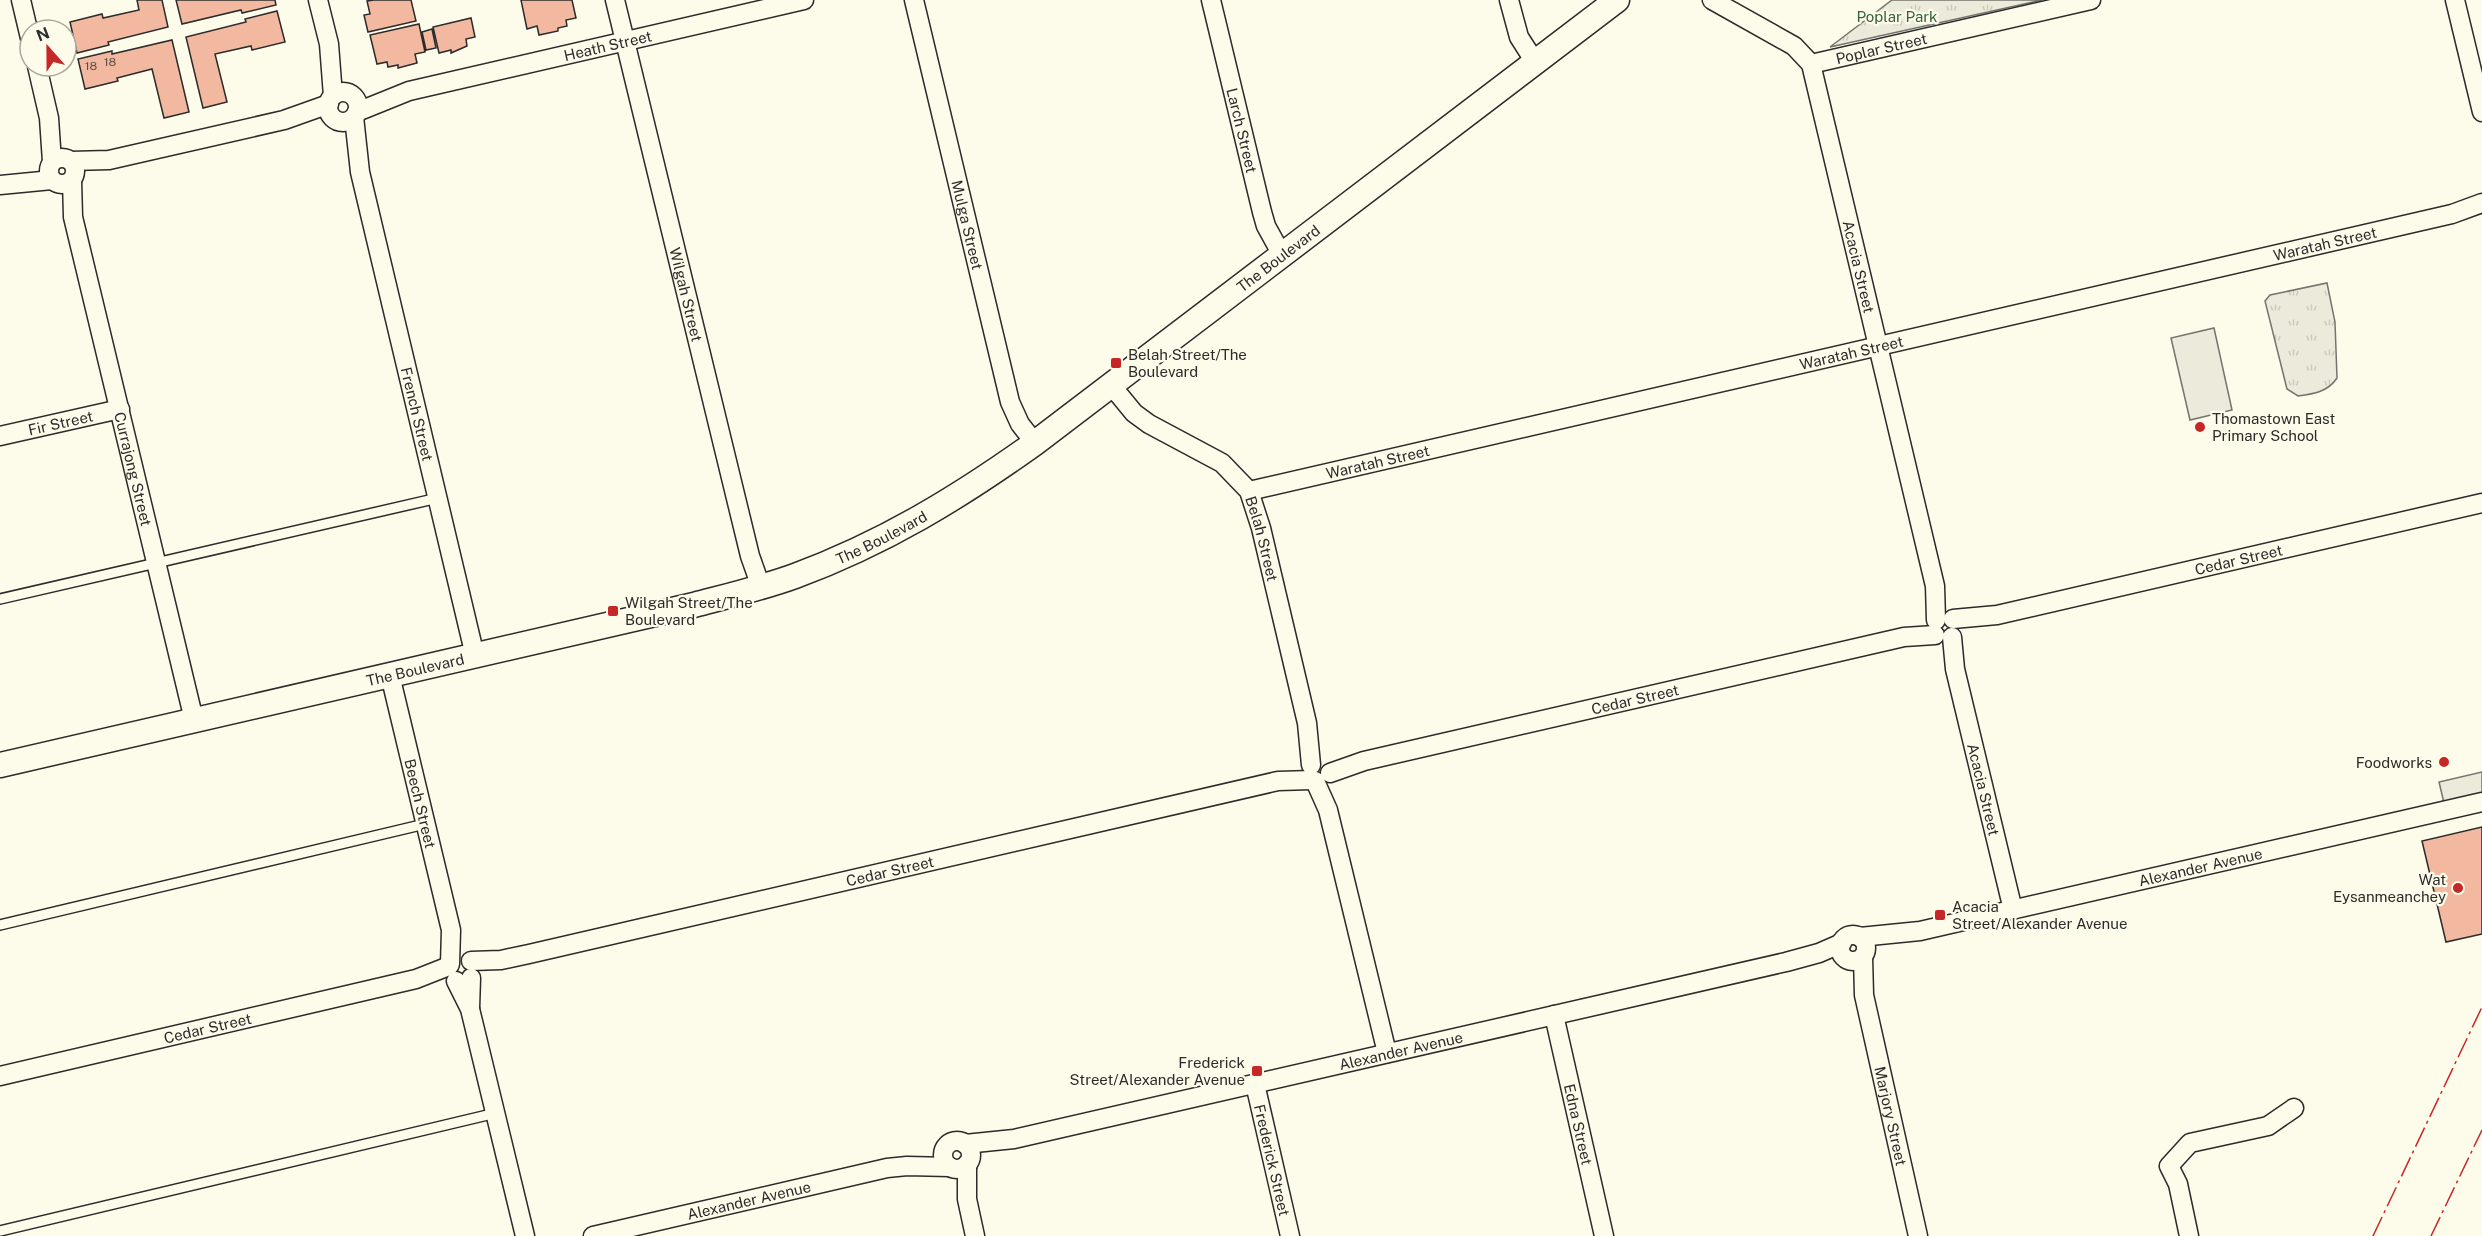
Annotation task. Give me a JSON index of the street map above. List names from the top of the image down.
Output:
{
  "streets": {
    "street": [
      "Heath Street",
      "Poplar Street",
      "Larch Street",
      "Mulga Street",
      "Waratah Street",
      "The Boulevard",
      "Acacia Street",
      "Wilgah Street",
      "French Street",
      "Fir Street",
      "Currajong Street",
      "Belah Street",
      "Cedar Street",
      "Beech Street",
      "Alexander Avenue",
      "Marjory Street",
      "Edna Street",
      "Frederick Street"
    ]
  },
  "crossings": [
    ["Heath Street", "Wilgah Street"],
    ["Heath Street", "French Street"],
    ["Heath Street", "Currajong Street"],
    ["Poplar Street", "Acacia Street"],
    ["Larch Street", "The Boulevard"],
    ["Mulga Street", "The Boulevard"],
    ["Waratah Street", "Acacia Street"],
    ["Waratah Street", "Belah Street"],
    ["The Boulevard", "Wilgah Street"],
    ["The Boulevard", "French Street"],
    ["The Boulevard", "Currajong Street"],
    ["The Boulevard", "Belah Street"],
    ["The Boulevard", "Beech Street"],
    ["Acacia Street", "Cedar Street"],
    ["Acacia Street", "Alexander Avenue"],
    ["Fir Street", "Currajong Street"],
    ["Belah Street", "Cedar Street"],
    ["Belah Street", "Alexander Avenue"],
    ["Cedar Street", "Beech Street"],
    ["Alexander Avenue", "Marjory Street"],
    ["Alexander Avenue", "Edna Street"],
    ["Alexander Avenue", "Frederick Street"]
  ],
  "parks": ["Poplar Park"],
  "places": {
    "transit": [
      "Belah Street/The Boulevard",
      "Wilgah Street/The Boulevard",
      "Acacia Street/Alexander Avenue",
      "Frederick Street/Alexander Avenue"
    ],
    "other": ["Thomastown East Primary School", "Foodworks", "Wat Eysanmeanchey"]
  },
  "house_numbers": ["18", "18"],
  "north": "top"
}
